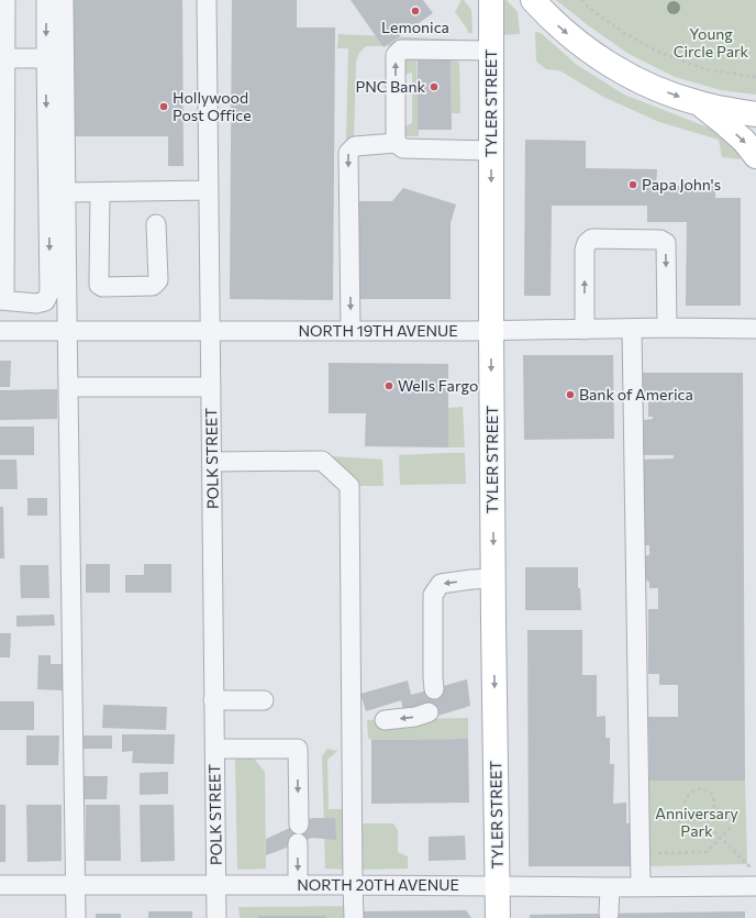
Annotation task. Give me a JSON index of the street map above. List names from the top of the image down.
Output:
{
  "streets": {
    "main road": ["TYLER STREET"],
    "street": ["NORTH 19TH AVENUE", "POLK STREET", "NORTH 20TH AVENUE"]
  },
  "crossings": [
    ["TYLER STREET", "NORTH 19TH AVENUE"],
    ["TYLER STREET", "NORTH 20TH AVENUE"],
    ["NORTH 19TH AVENUE", "POLK STREET"],
    ["POLK STREET", "NORTH 20TH AVENUE"]
  ],
  "one_way": ["TYLER STREET"],
  "parks": ["Young Circle Park", "Anniversary Park"],
  "places": [
    "Lemonica",
    "PNC Bank",
    "Hollywood Post Office",
    "Papa John's",
    "Wells Fargo",
    "Bank of America"
  ]
}
